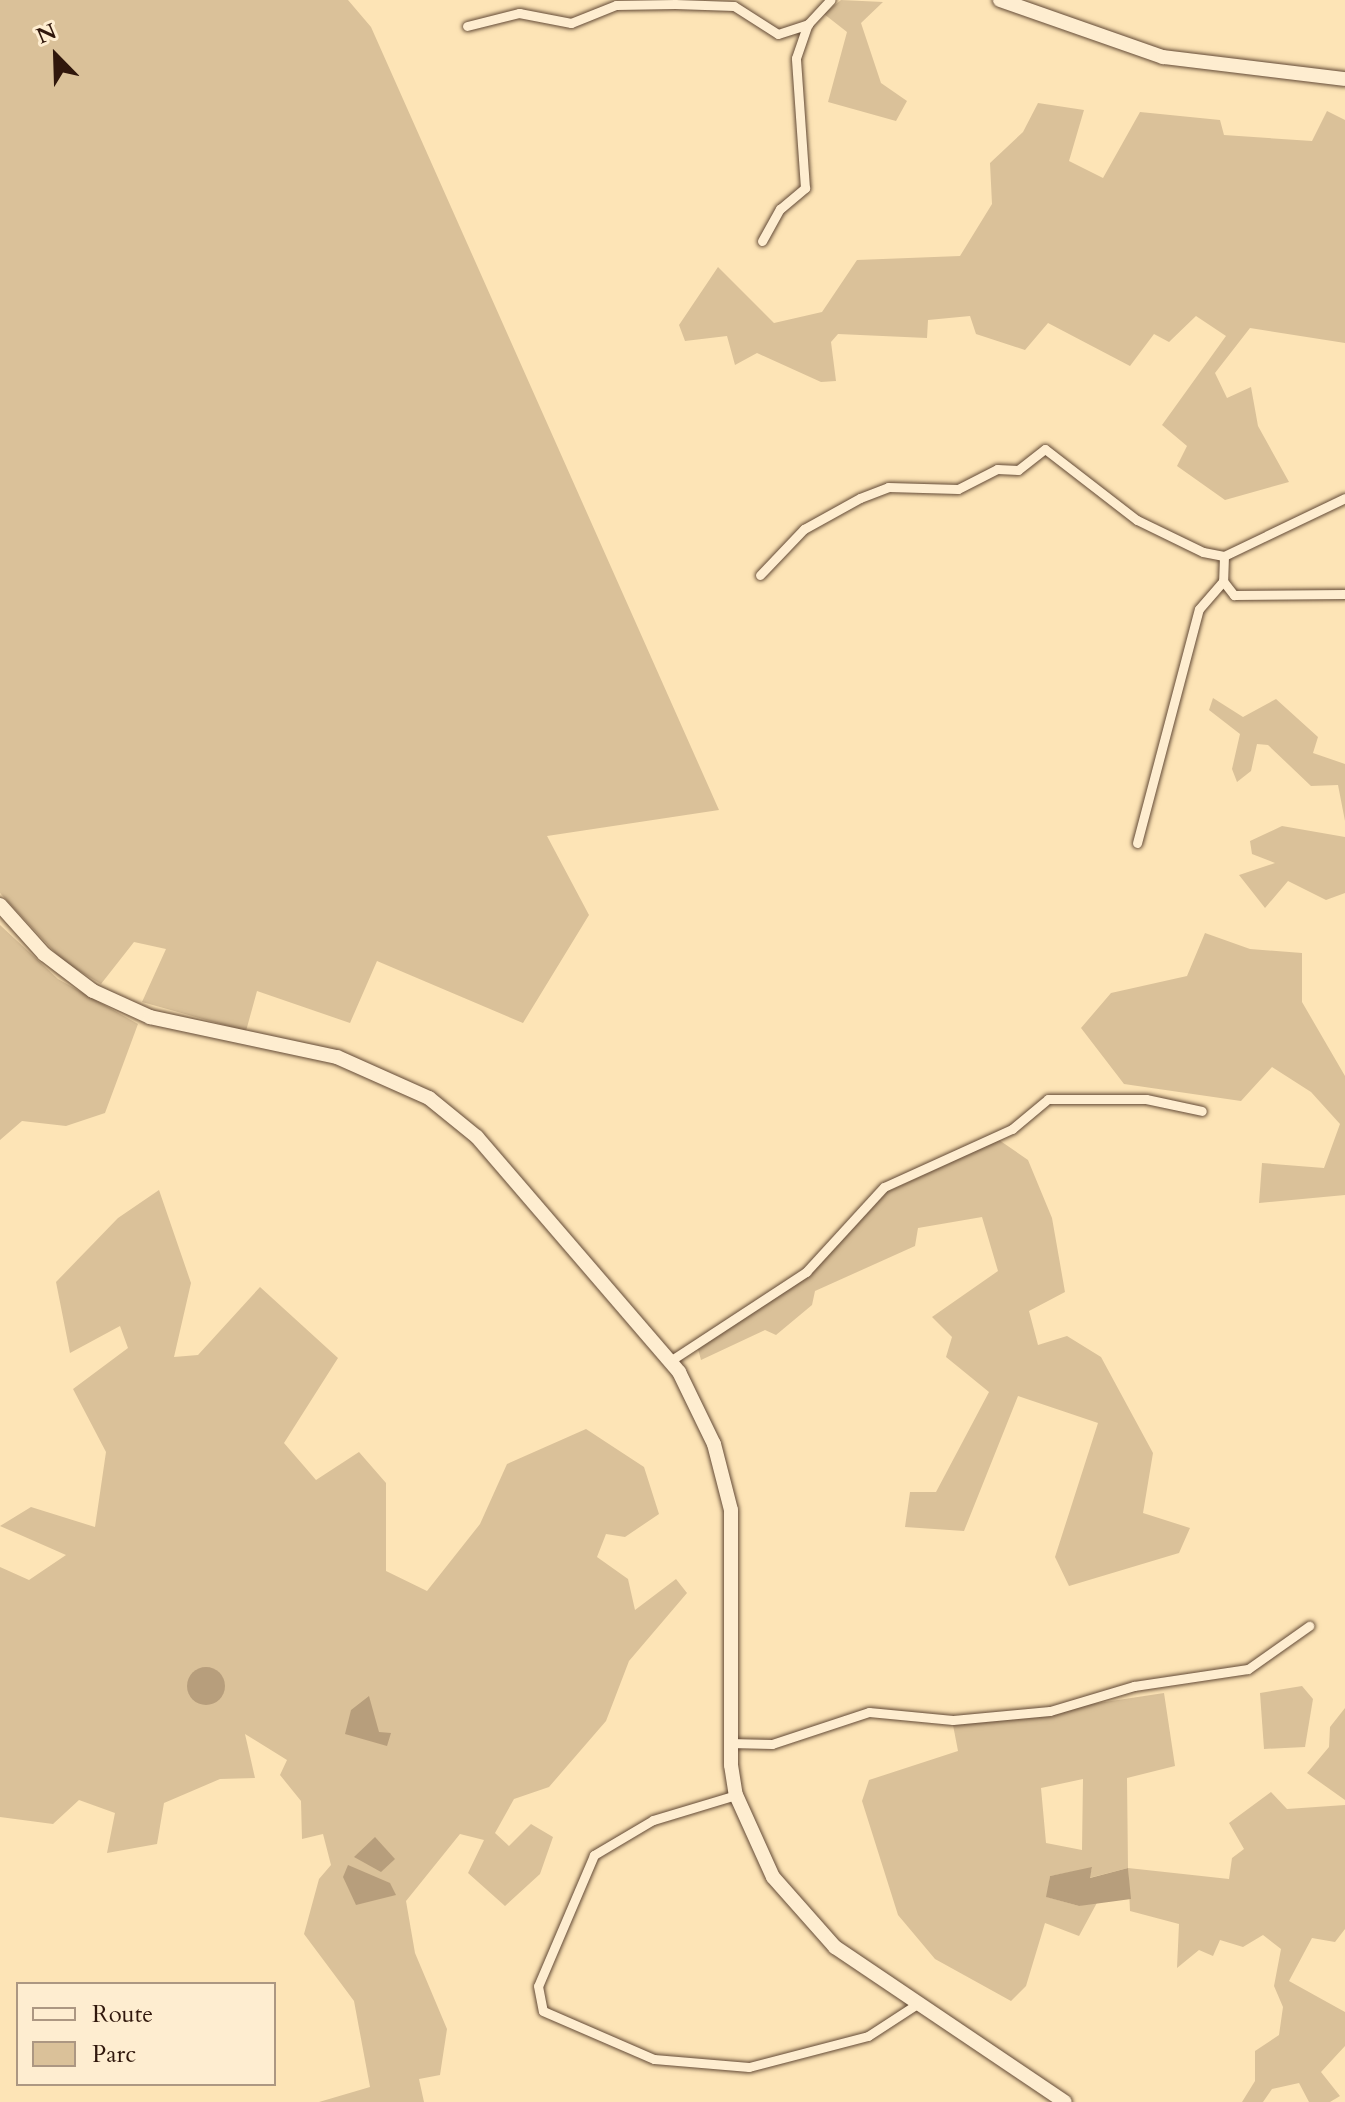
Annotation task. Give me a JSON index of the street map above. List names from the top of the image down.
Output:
{
  "legend": ["Route", "Parc"],
  "north": "top left"
}
